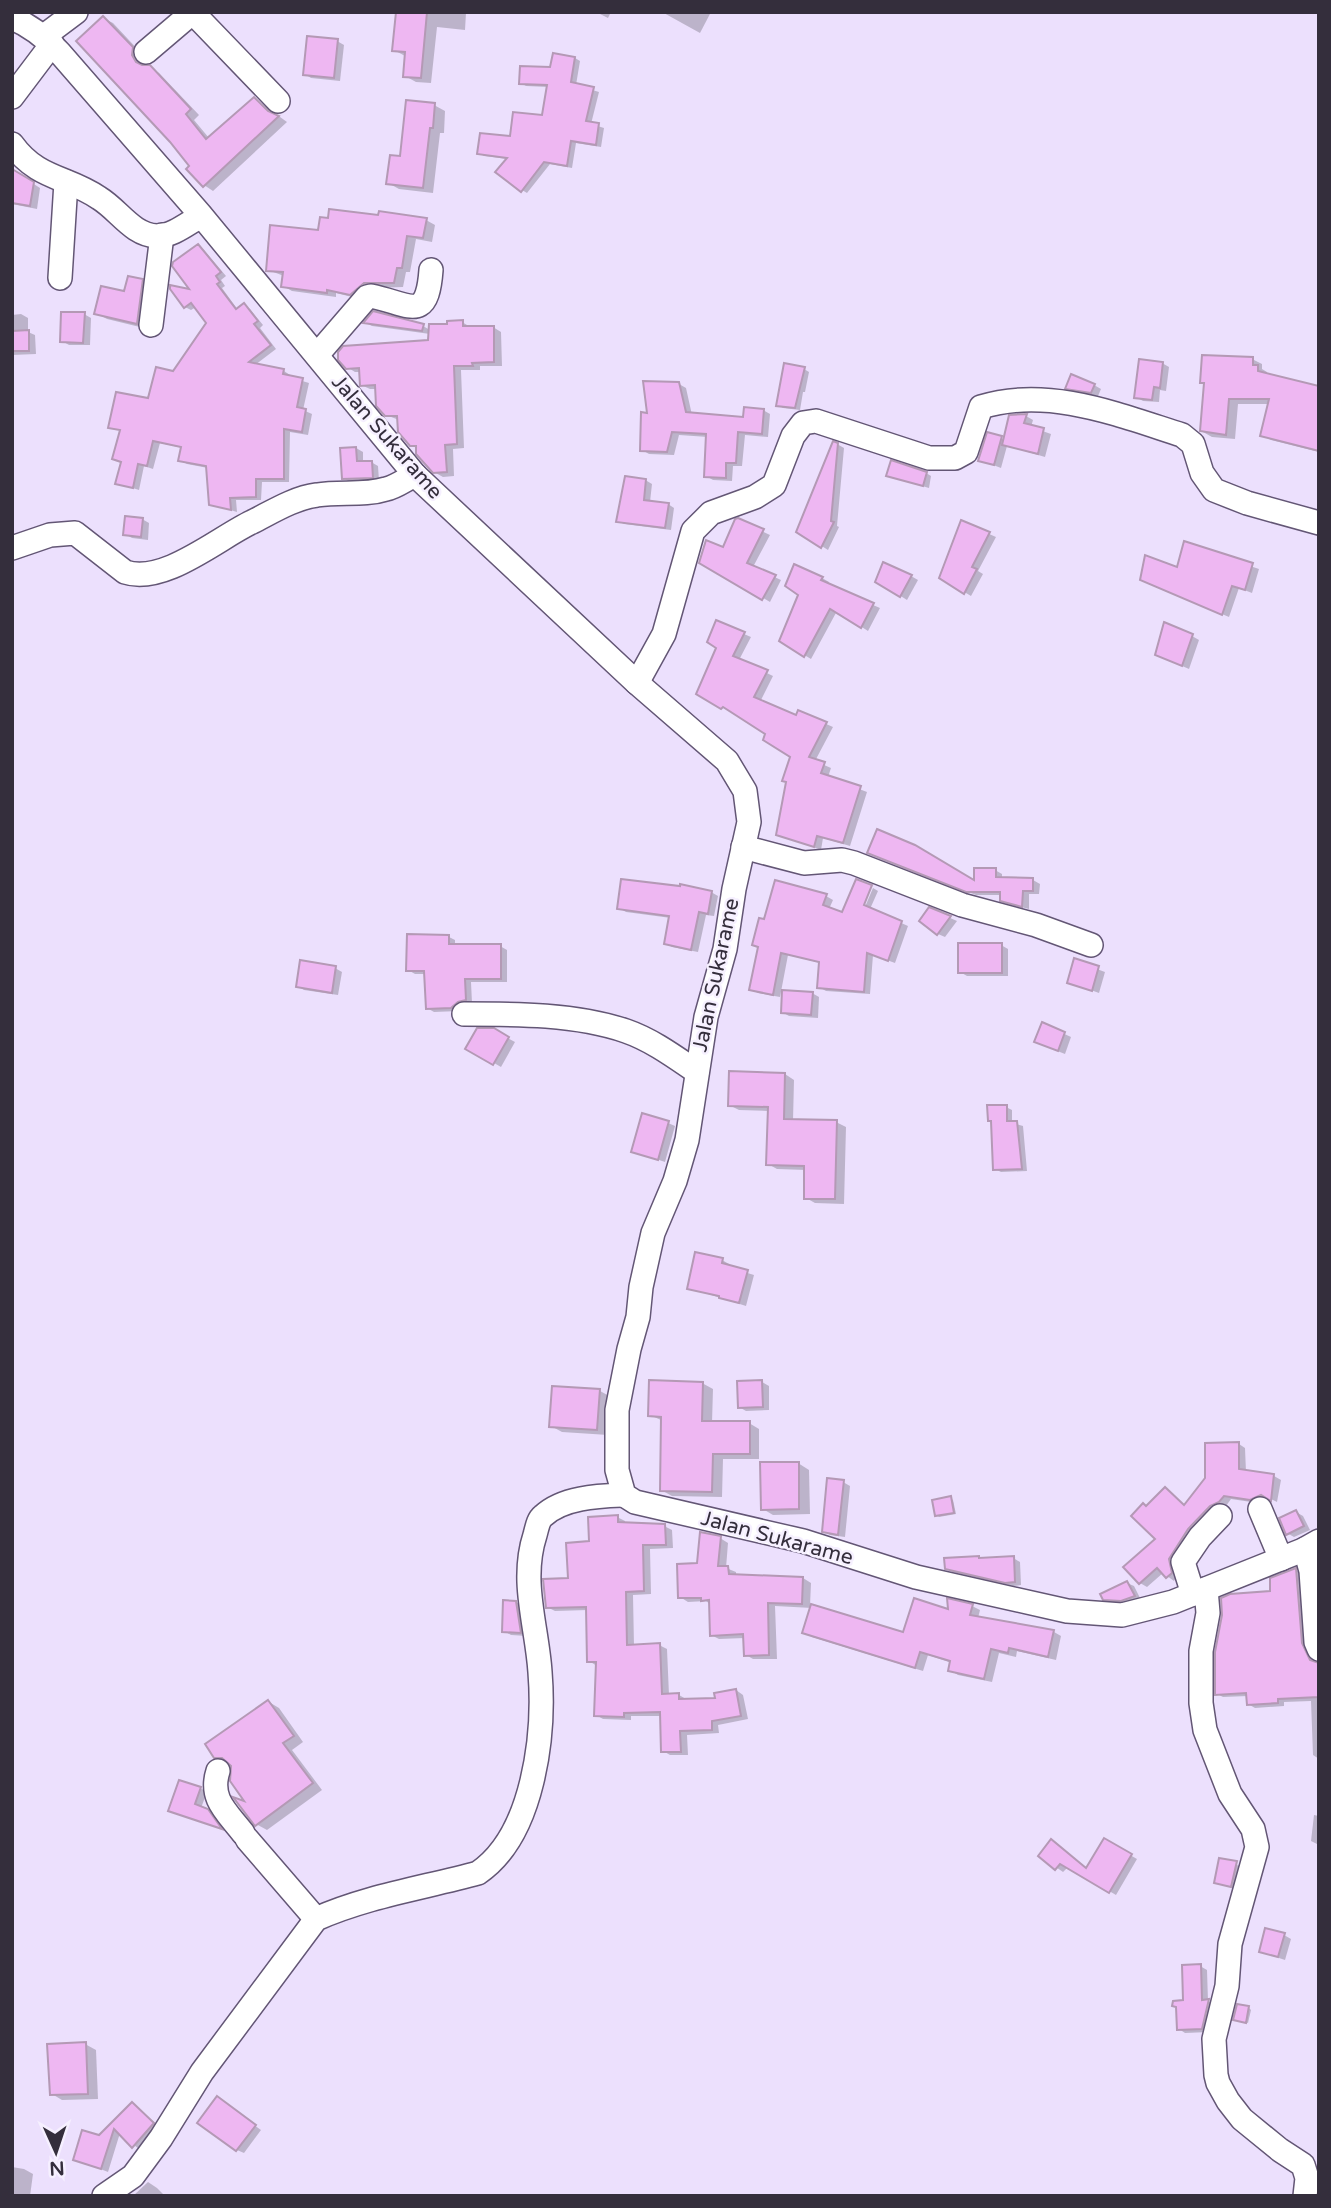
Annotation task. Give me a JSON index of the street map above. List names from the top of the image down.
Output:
{
  "streets": {
    "street": ["Jalan Sukarame"]
  },
  "north": "bottom"
}
